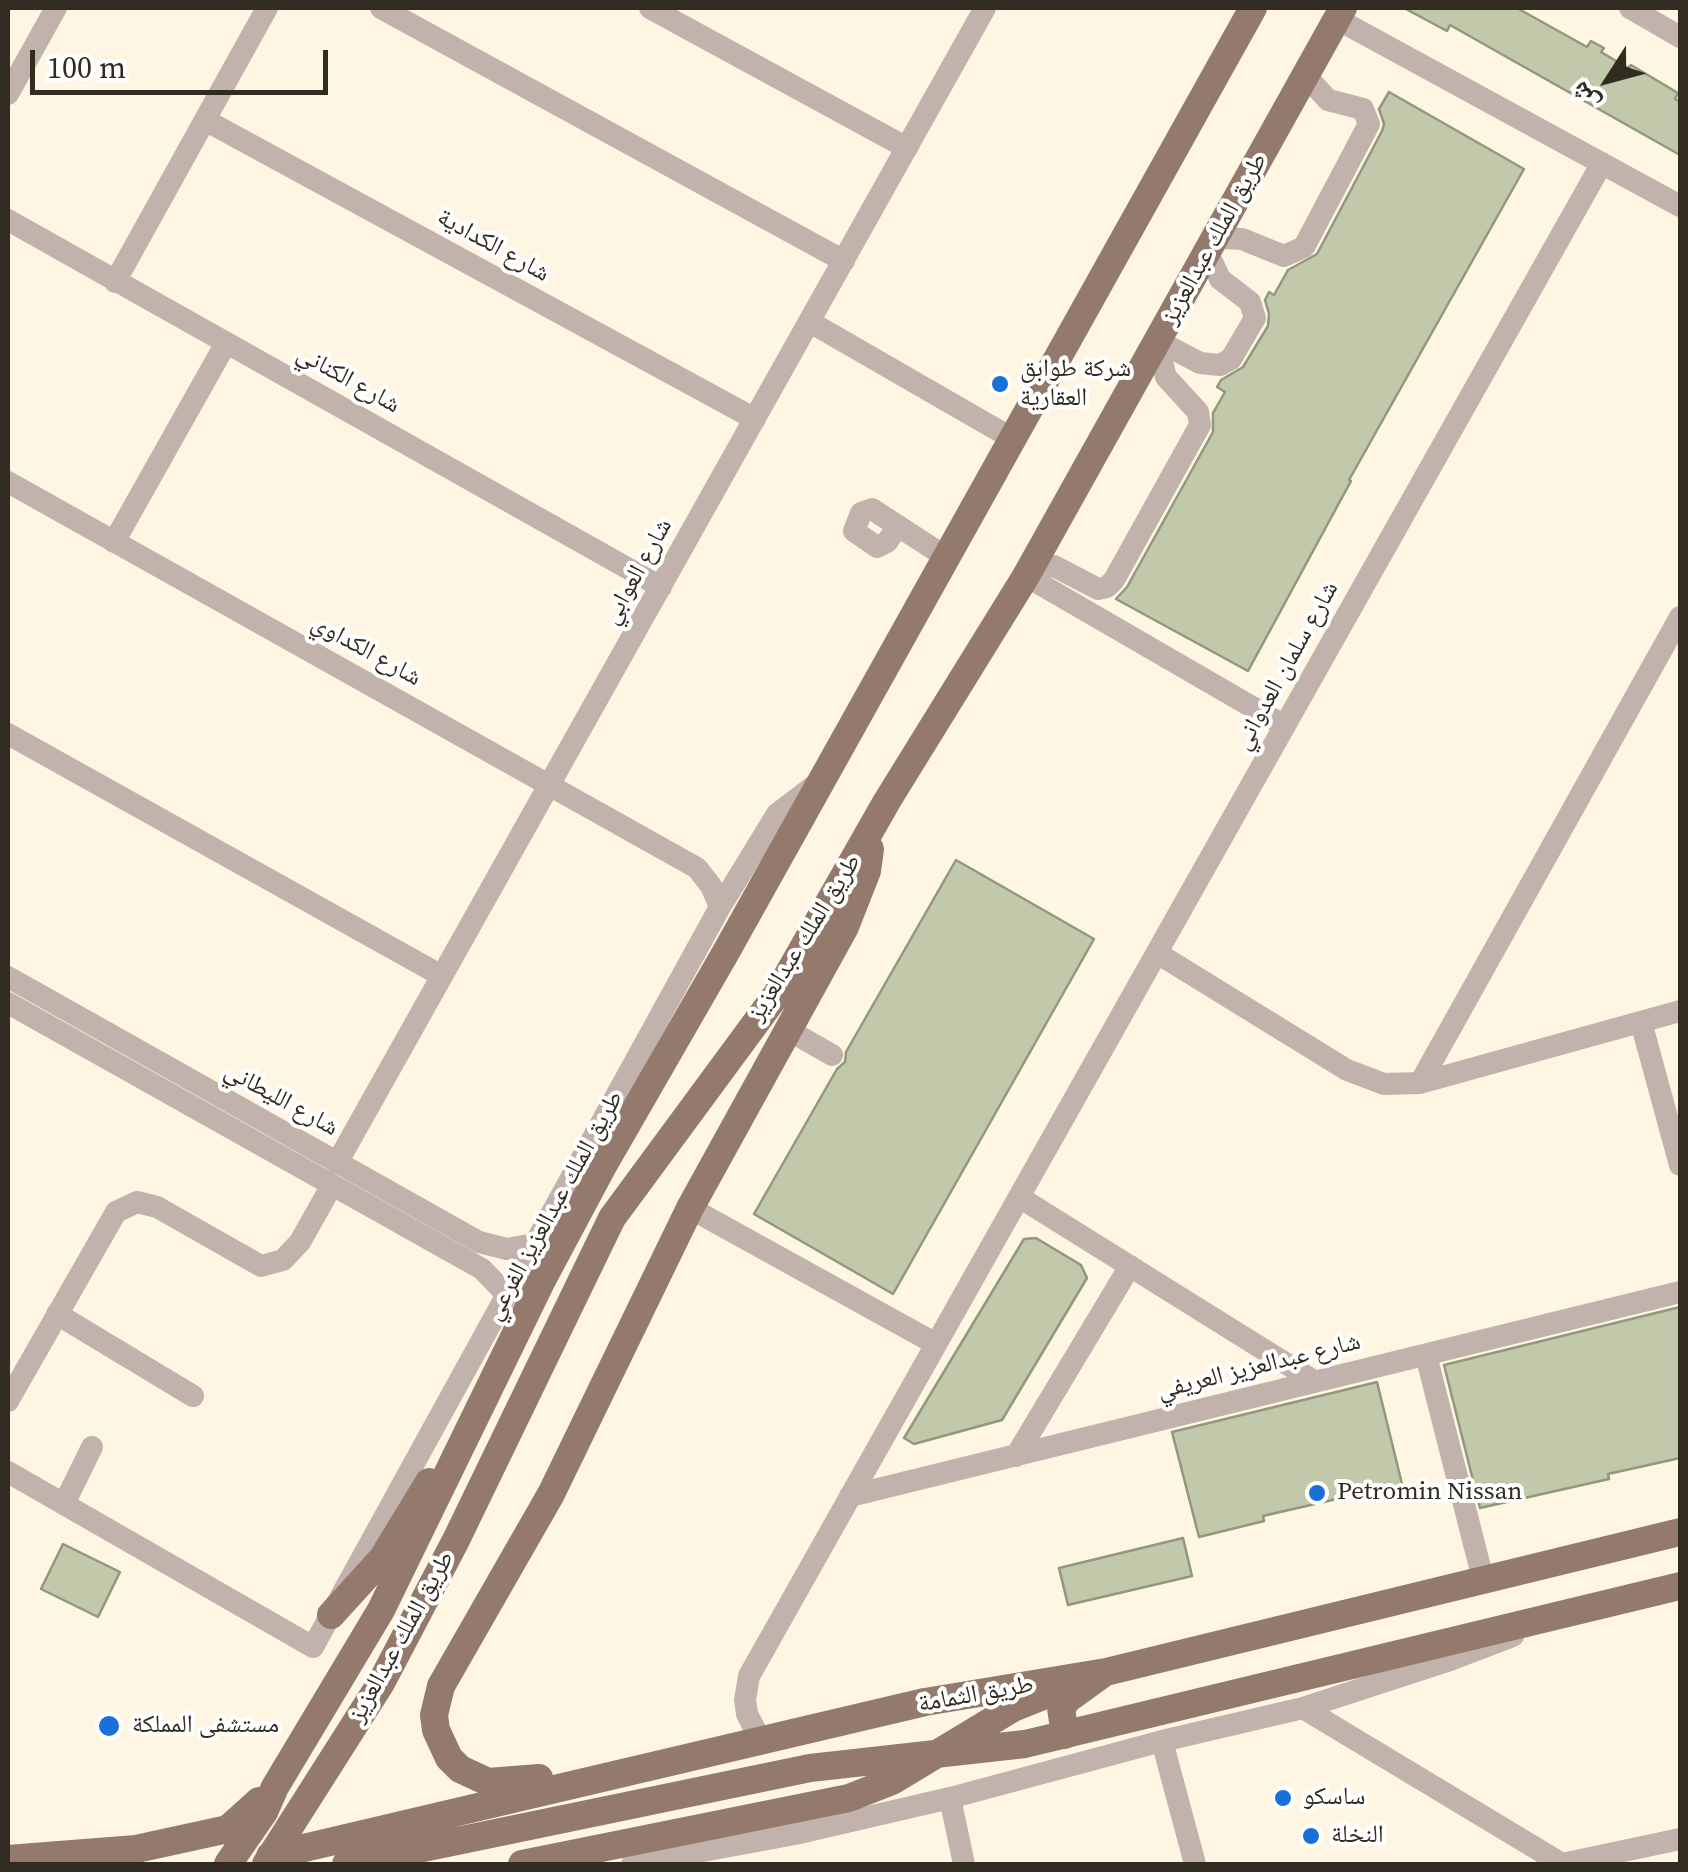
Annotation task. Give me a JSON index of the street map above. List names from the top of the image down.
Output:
{
  "streets": {
    "main road": ["طريق الملك عبدالعزيز", "طريق الثمامة"],
    "street": [
      "شارع الكدادية",
      "شارع الكناني",
      "شارع العوابي",
      "شارع الكداوي",
      "شارع سلمان العدواني",
      "شارع الليطاني",
      "طريق الملك عبدالعزيز الفرعي",
      "شارع عبدالعزيز العريفي"
    ]
  },
  "crossings": [
    ["طريق الملك عبدالعزيز", "طريق الملك عبدالعزيز الفرعي"],
    ["طريق الملك عبدالعزيز", "طريق الثمامة"],
    ["شارع الكدادية", "شارع العوابي"],
    ["شارع الكناني", "شارع العوابي"],
    ["شارع العوابي", "شارع الكداوي"],
    ["شارع العوابي", "شارع الليطاني"],
    ["شارع الكداوي", "طريق الملك عبدالعزيز الفرعي"],
    ["شارع سلمان العدواني", "شارع عبدالعزيز العريفي"],
    ["شارع سلمان العدواني", "طريق الثمامة"],
    ["شارع الليطاني", "طريق الملك عبدالعزيز الفرعي"]
  ],
  "places": [
    "شركة طوابق العقارية",
    "Petromin Nissan",
    "مستشفى المملكة",
    "ساسكو",
    "النخلة"
  ],
  "scale_bar": "100 m",
  "north": "bottom left"
}
